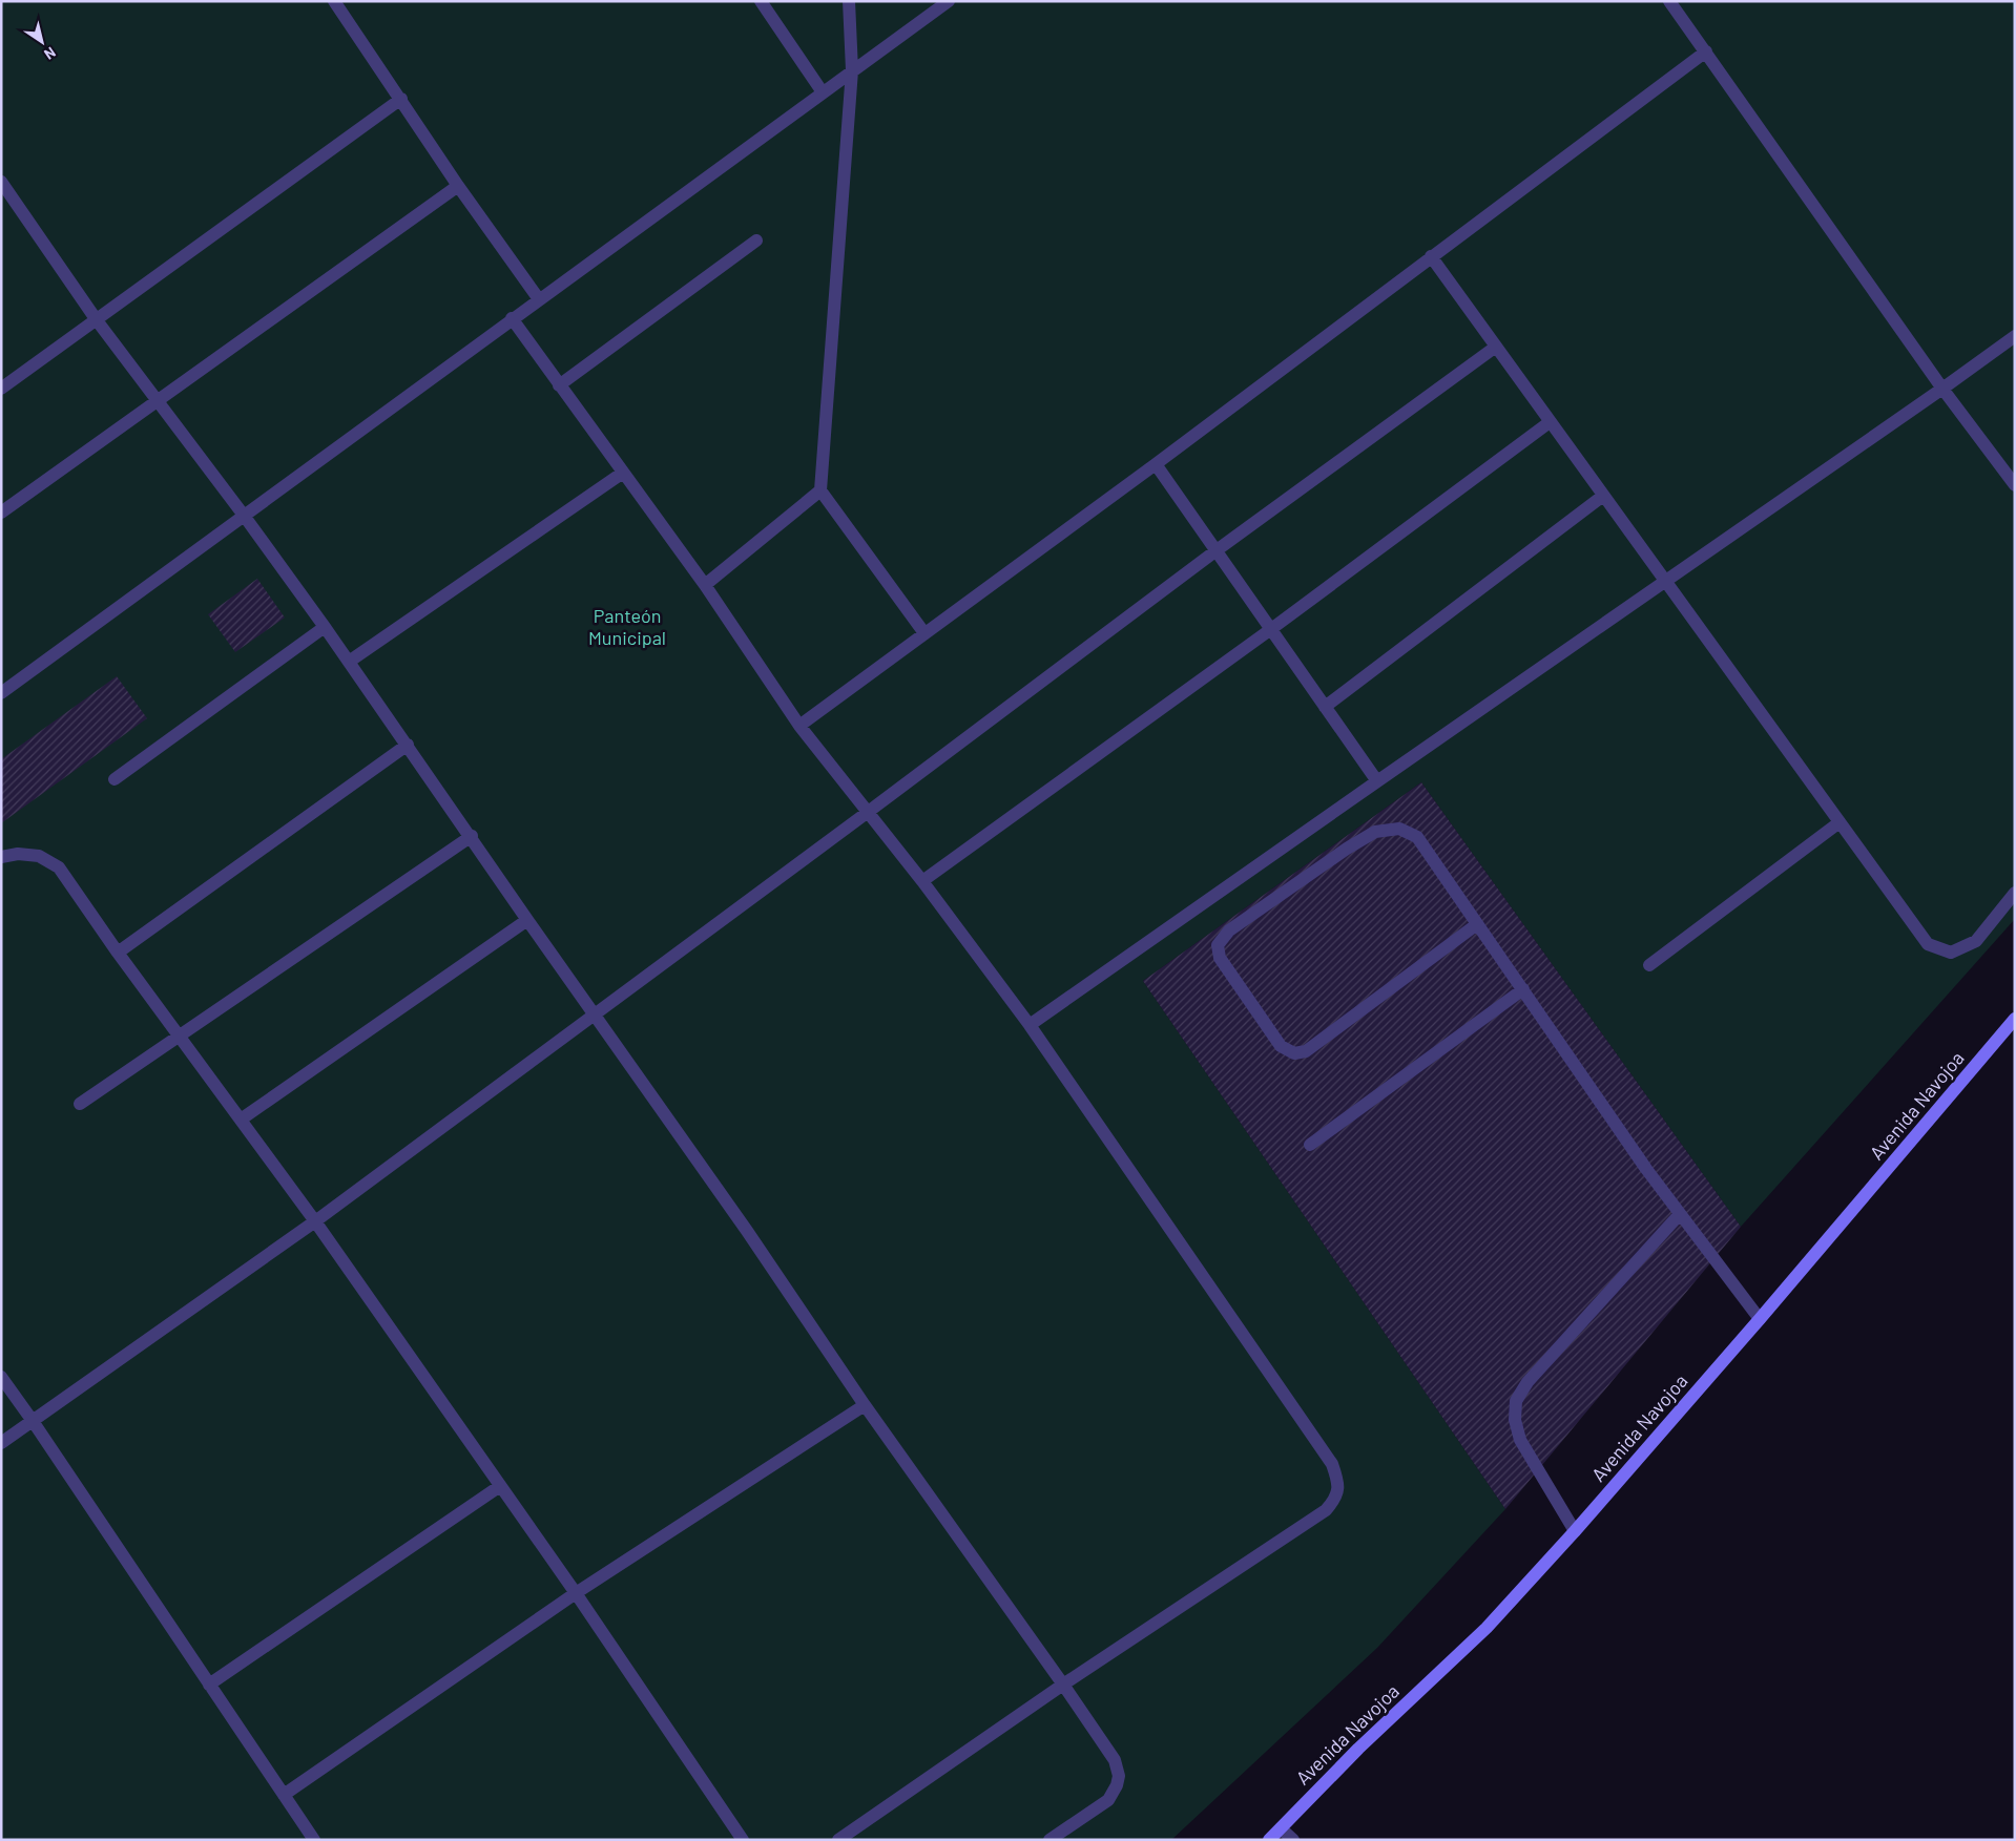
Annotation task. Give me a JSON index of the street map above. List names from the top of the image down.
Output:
{
  "streets": {
    "street": ["Avenida Navojoa"]
  },
  "parks": ["Panteón Municipal"],
  "north": "bottom right"
}
